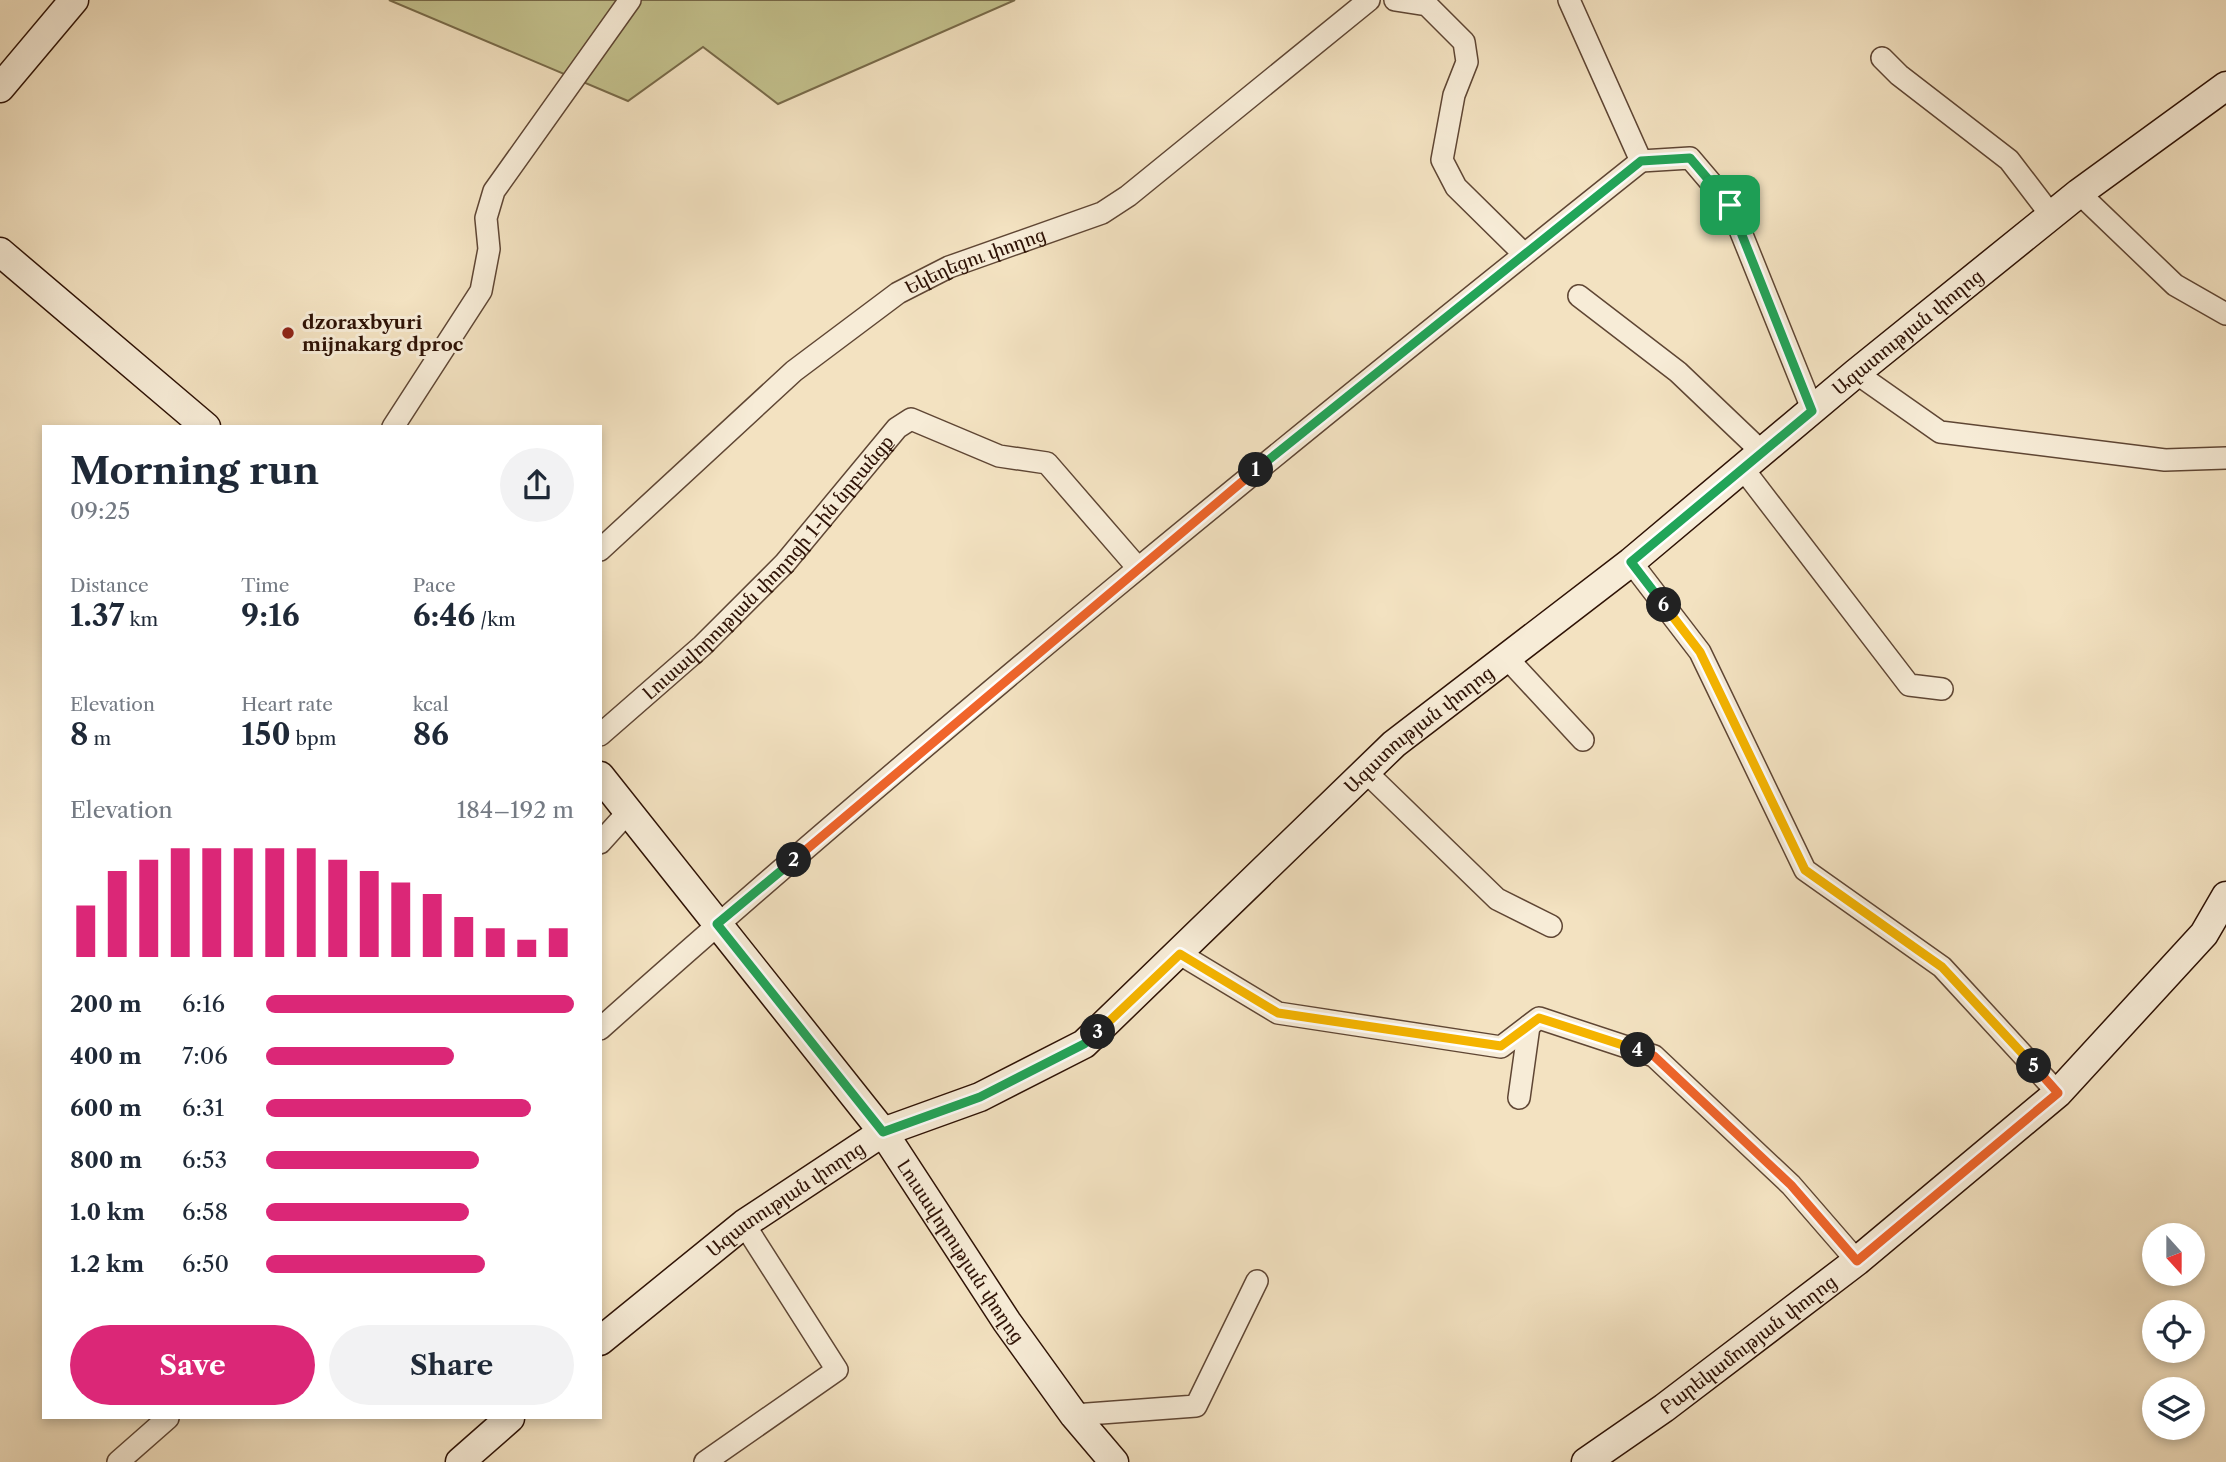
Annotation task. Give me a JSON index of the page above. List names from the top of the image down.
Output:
{
  "streets": {
    "street": [
      "Եկեղեցու փողոց",
      "Ազատության փողոց",
      "Լուսավորության փողոցի 1-ին նրբանցք",
      "Լուսավորության փողոց",
      "Բարեկամության փողոց"
    ]
  },
  "crossings": [
    ["Ազատության փողոց", "Լուսավորության փողոց"]
  ],
  "places": ["dzoraxbyuri mijnakarg dproc"],
  "north": "bottom",
  "page": {
    "heading": ["Morning run", "09:25"],
    "pins": [
      "1",
      "6",
      "2",
      "3",
      "4",
      "5"
    ],
    "stats": [
      ["Distance", "1.37 km"],
      ["Time", "9:16"],
      ["Pace", "6:46 /km"],
      ["Elevation", "8 m"],
      ["Heart rate", "150 bpm"],
      ["kcal", "86"]
    ],
    "chart": ["Elevation", "184–192 m"],
    "list": [
      {
        "name": "200 m",
        "note": "6:16"
      },
      {
        "name": "400 m",
        "note": "7:06"
      },
      {
        "name": "600 m",
        "note": "6:31"
      },
      {
        "name": "800 m",
        "note": "6:53"
      },
      {
        "name": "1.0 km",
        "note": "6:58"
      },
      {
        "name": "1.2 km",
        "note": "6:50"
      }
    ],
    "buttons": ["Save", "Share"]
  }
}
